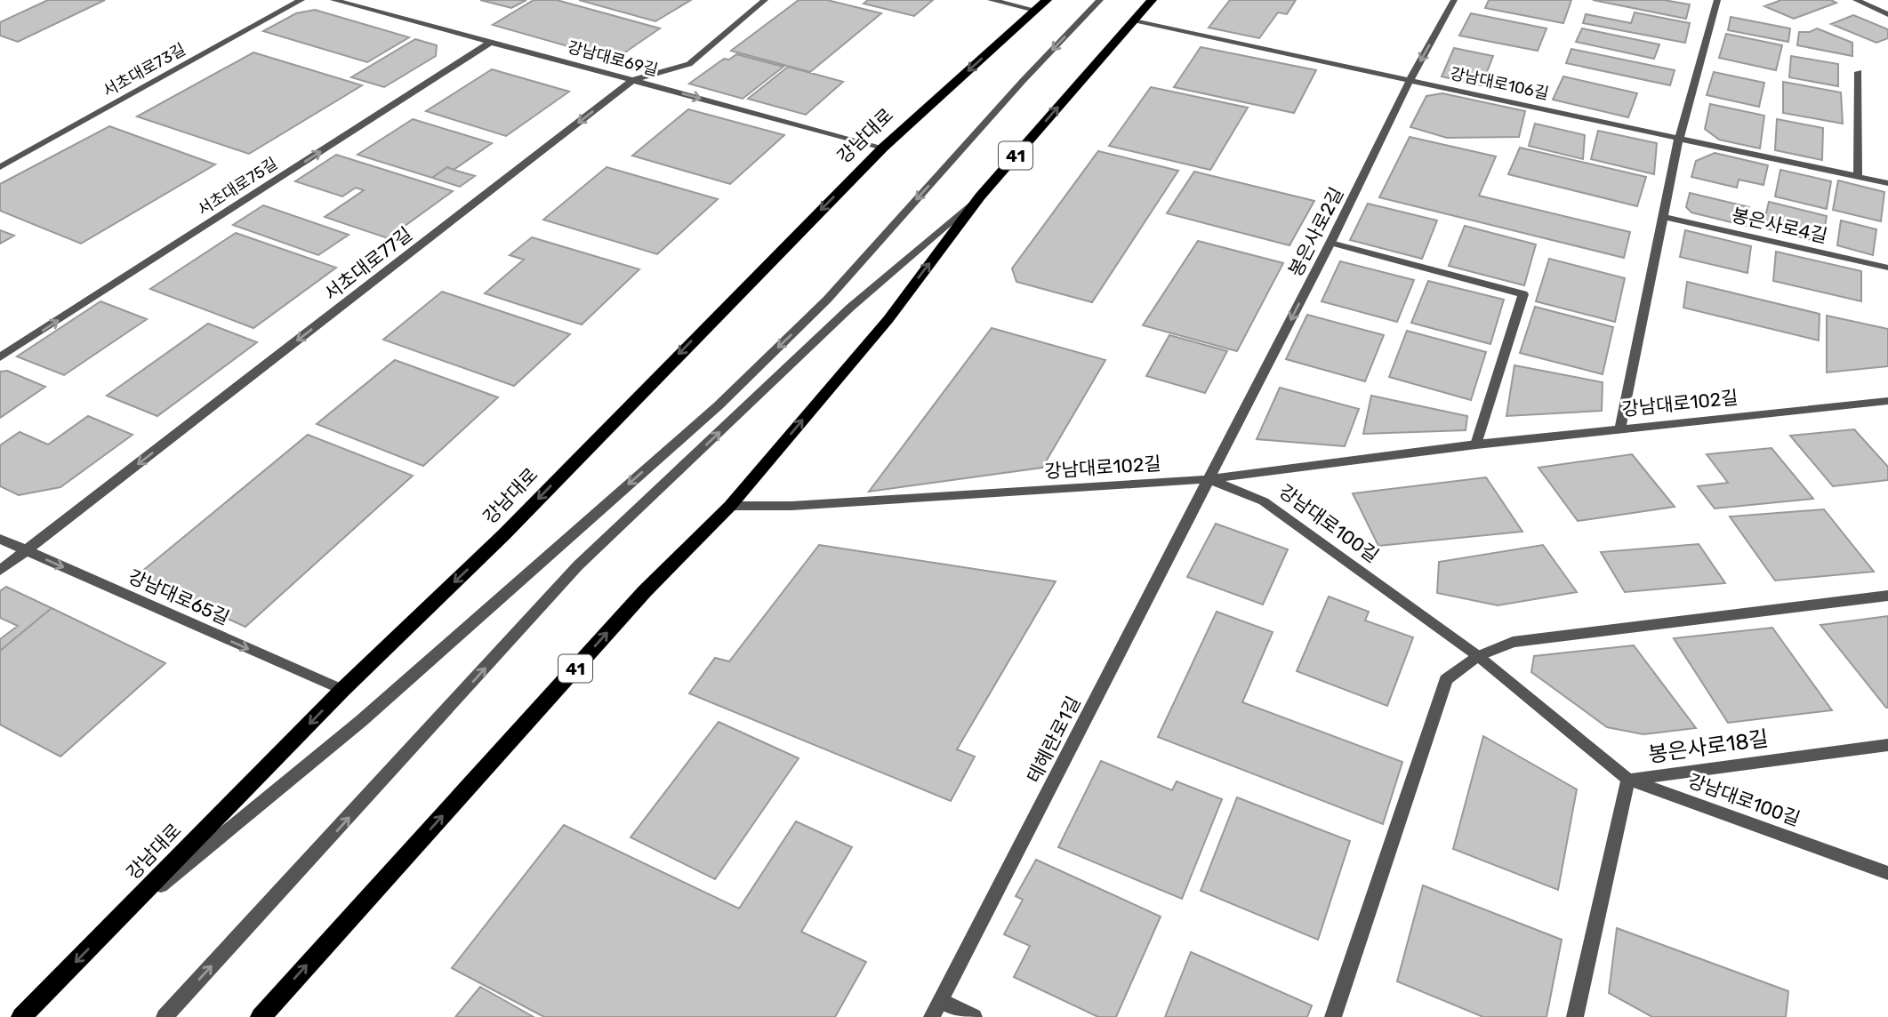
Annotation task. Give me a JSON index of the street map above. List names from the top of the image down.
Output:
{
  "streets": {
    "main road": ["강남대로", "41"],
    "street": [
      "강남대로69길",
      "서초대로73길",
      "강남대로106길",
      "서초대로75길",
      "봉은사로4길",
      "봉은사로2길",
      "서초대로77길",
      "강남대로102길",
      "강남대로100길",
      "강남대로65길",
      "테헤란로1길",
      "봉은사로18길"
    ]
  },
  "crossings": [
    ["강남대로69길", "강남대로"],
    ["강남대로69길", "서초대로75길"],
    ["강남대로69길", "서초대로77길"],
    ["강남대로106길", "41"],
    ["강남대로106길", "봉은사로2길"],
    ["강남대로", "강남대로65길"],
    ["41", "강남대로102길"],
    ["봉은사로2길", "강남대로102길"],
    ["봉은사로2길", "강남대로100길"],
    ["봉은사로2길", "테헤란로1길"],
    ["서초대로77길", "강남대로65길"],
    ["강남대로102길", "강남대로100길"],
    ["강남대로102길", "테헤란로1길"],
    ["강남대로100길", "테헤란로1길"],
    ["강남대로100길", "봉은사로18길"]
  ],
  "one_way": [
    "강남대로69길",
    "서초대로75길",
    "봉은사로2길",
    "서초대로77길",
    "강남대로65길"
  ]
}
